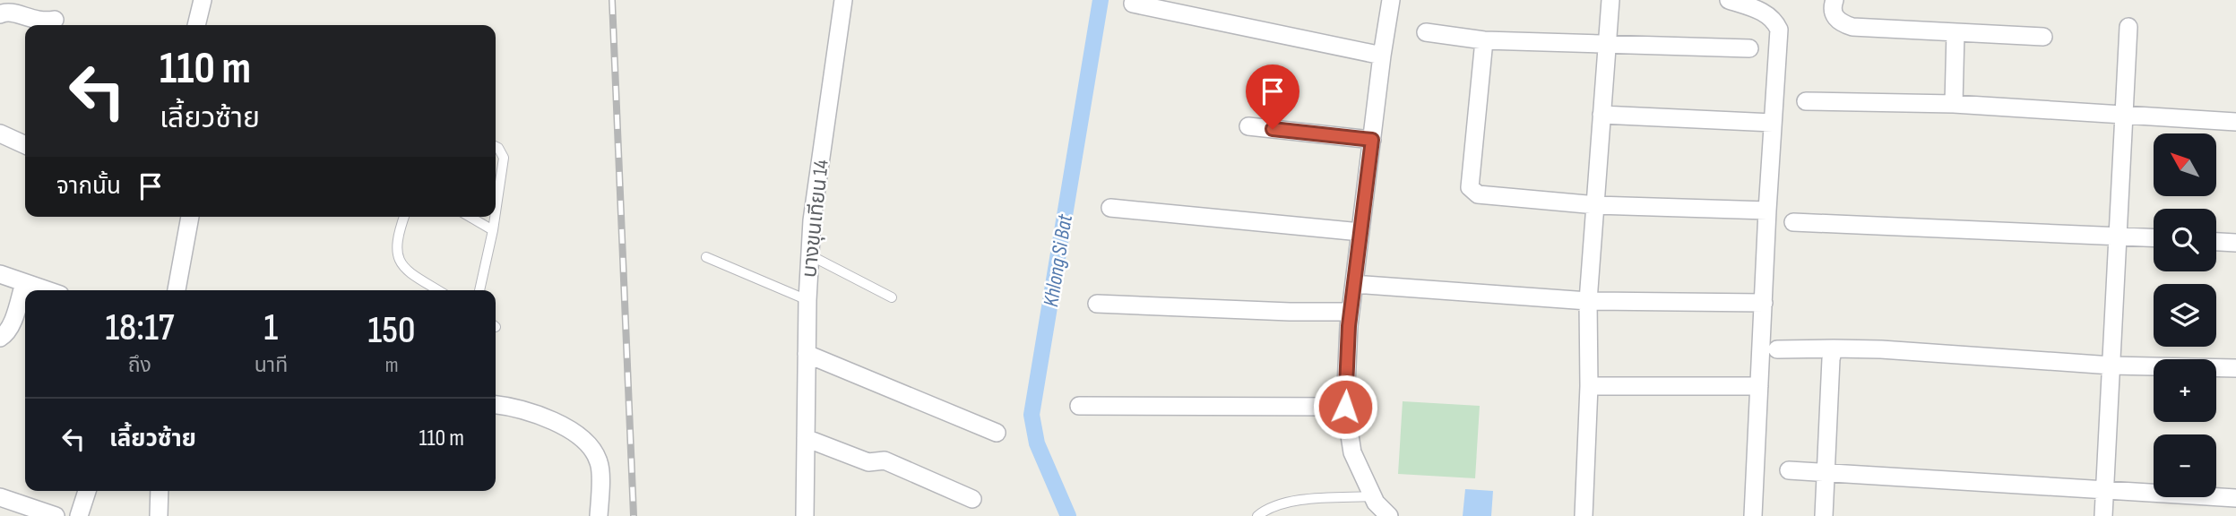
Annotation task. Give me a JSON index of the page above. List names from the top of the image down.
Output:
{
  "streets": {
    "street": ["บางขุนเทียน 14"]
  },
  "water": ["Khlong Si Bat"],
  "north": "top left",
  "page": {
    "turn": ["110 m", "เลี้ยวซ้าย"],
    "map_buttons": ["+", "−"],
    "then": "จากนั้น",
    "eta": [
      "18:17",
      "ถึง",
      "1",
      "นาที",
      "150",
      "m"
    ],
    "list": [
      {
        "name": "เลี้ยวซ้าย",
        "value": "110 m"
      }
    ]
  }
}
